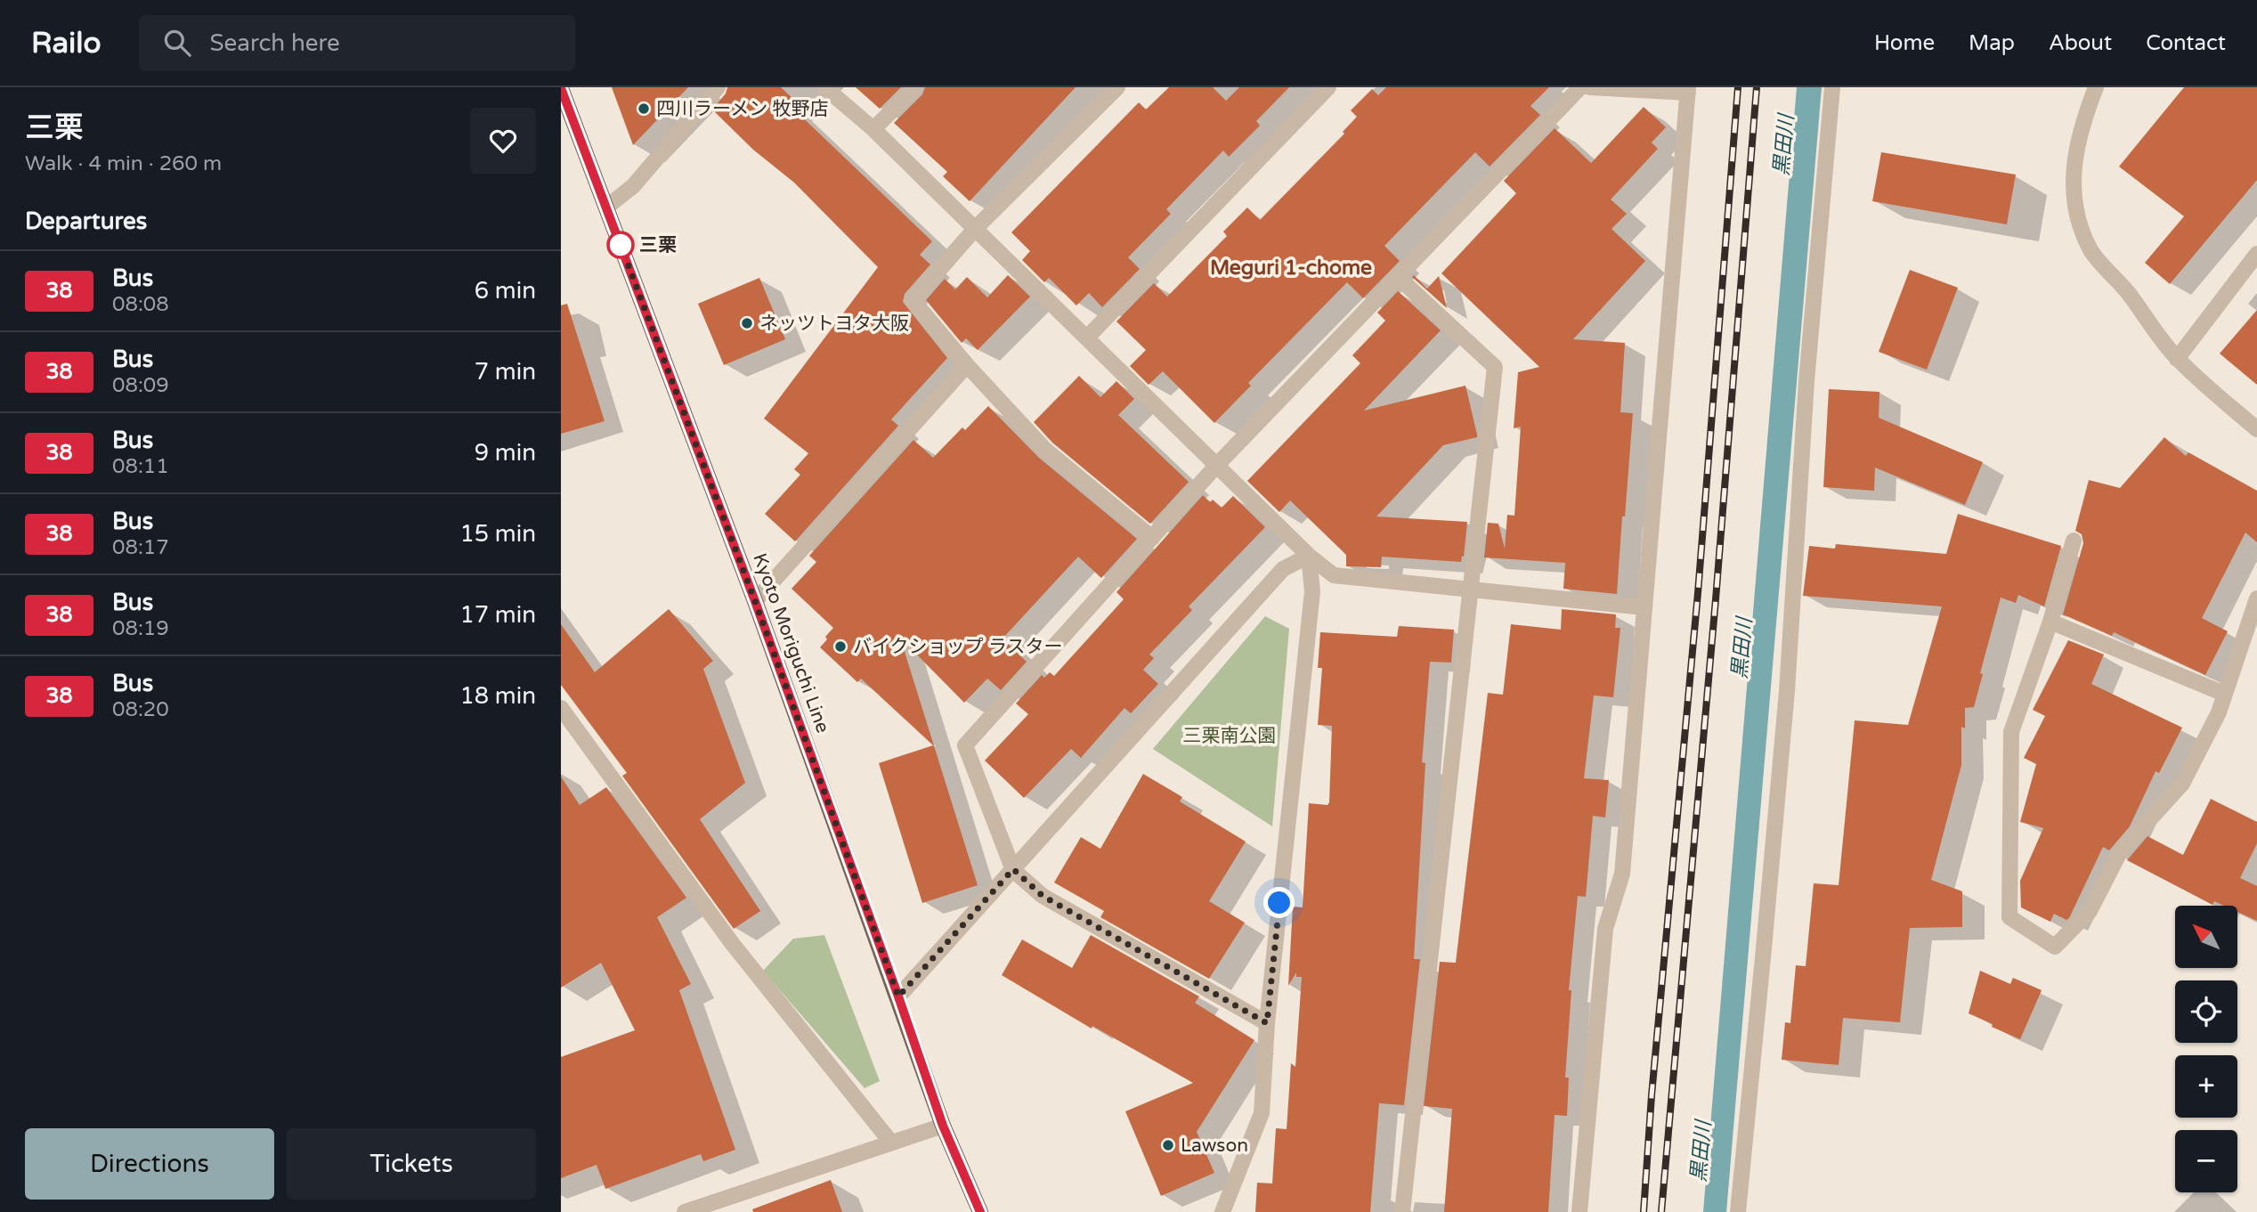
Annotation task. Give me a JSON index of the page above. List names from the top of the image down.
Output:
{
  "streets": {
    "main road": ["Kyoto Moriguchi Line"]
  },
  "districts": ["Meguri 1-chome"],
  "water": ["黒田川"],
  "parks": ["三栗南公園"],
  "places": [
    "四川ラーメン 牧野店",
    "三栗",
    "ネッツトヨタ大阪",
    "バイクショップ ラスター",
    "Lawson"
  ],
  "lines": ["bus line 38"],
  "north": "top left",
  "page": {
    "header": "Railo",
    "search": "Search here",
    "nav": [
      "Home",
      "Map",
      "About",
      "Contact"
    ],
    "heading": [
      ["三栗", "Walk · 4 min · 260 m"],
      "Departures"
    ],
    "list": [
      {
        "mark": "38",
        "name": "Bus",
        "note": "08:08",
        "value": "6 min"
      },
      {
        "mark": "38",
        "name": "Bus",
        "note": "08:09",
        "value": "7 min"
      },
      {
        "mark": "38",
        "name": "Bus",
        "note": "08:11",
        "value": "9 min"
      },
      {
        "mark": "38",
        "name": "Bus",
        "note": "08:17",
        "value": "15 min"
      },
      {
        "mark": "38",
        "name": "Bus",
        "note": "08:19",
        "value": "17 min"
      },
      {
        "mark": "38",
        "name": "Bus",
        "note": "08:20",
        "value": "18 min"
      }
    ],
    "map_buttons": ["+", "−"],
    "buttons": ["Directions", "Tickets"]
  }
}
